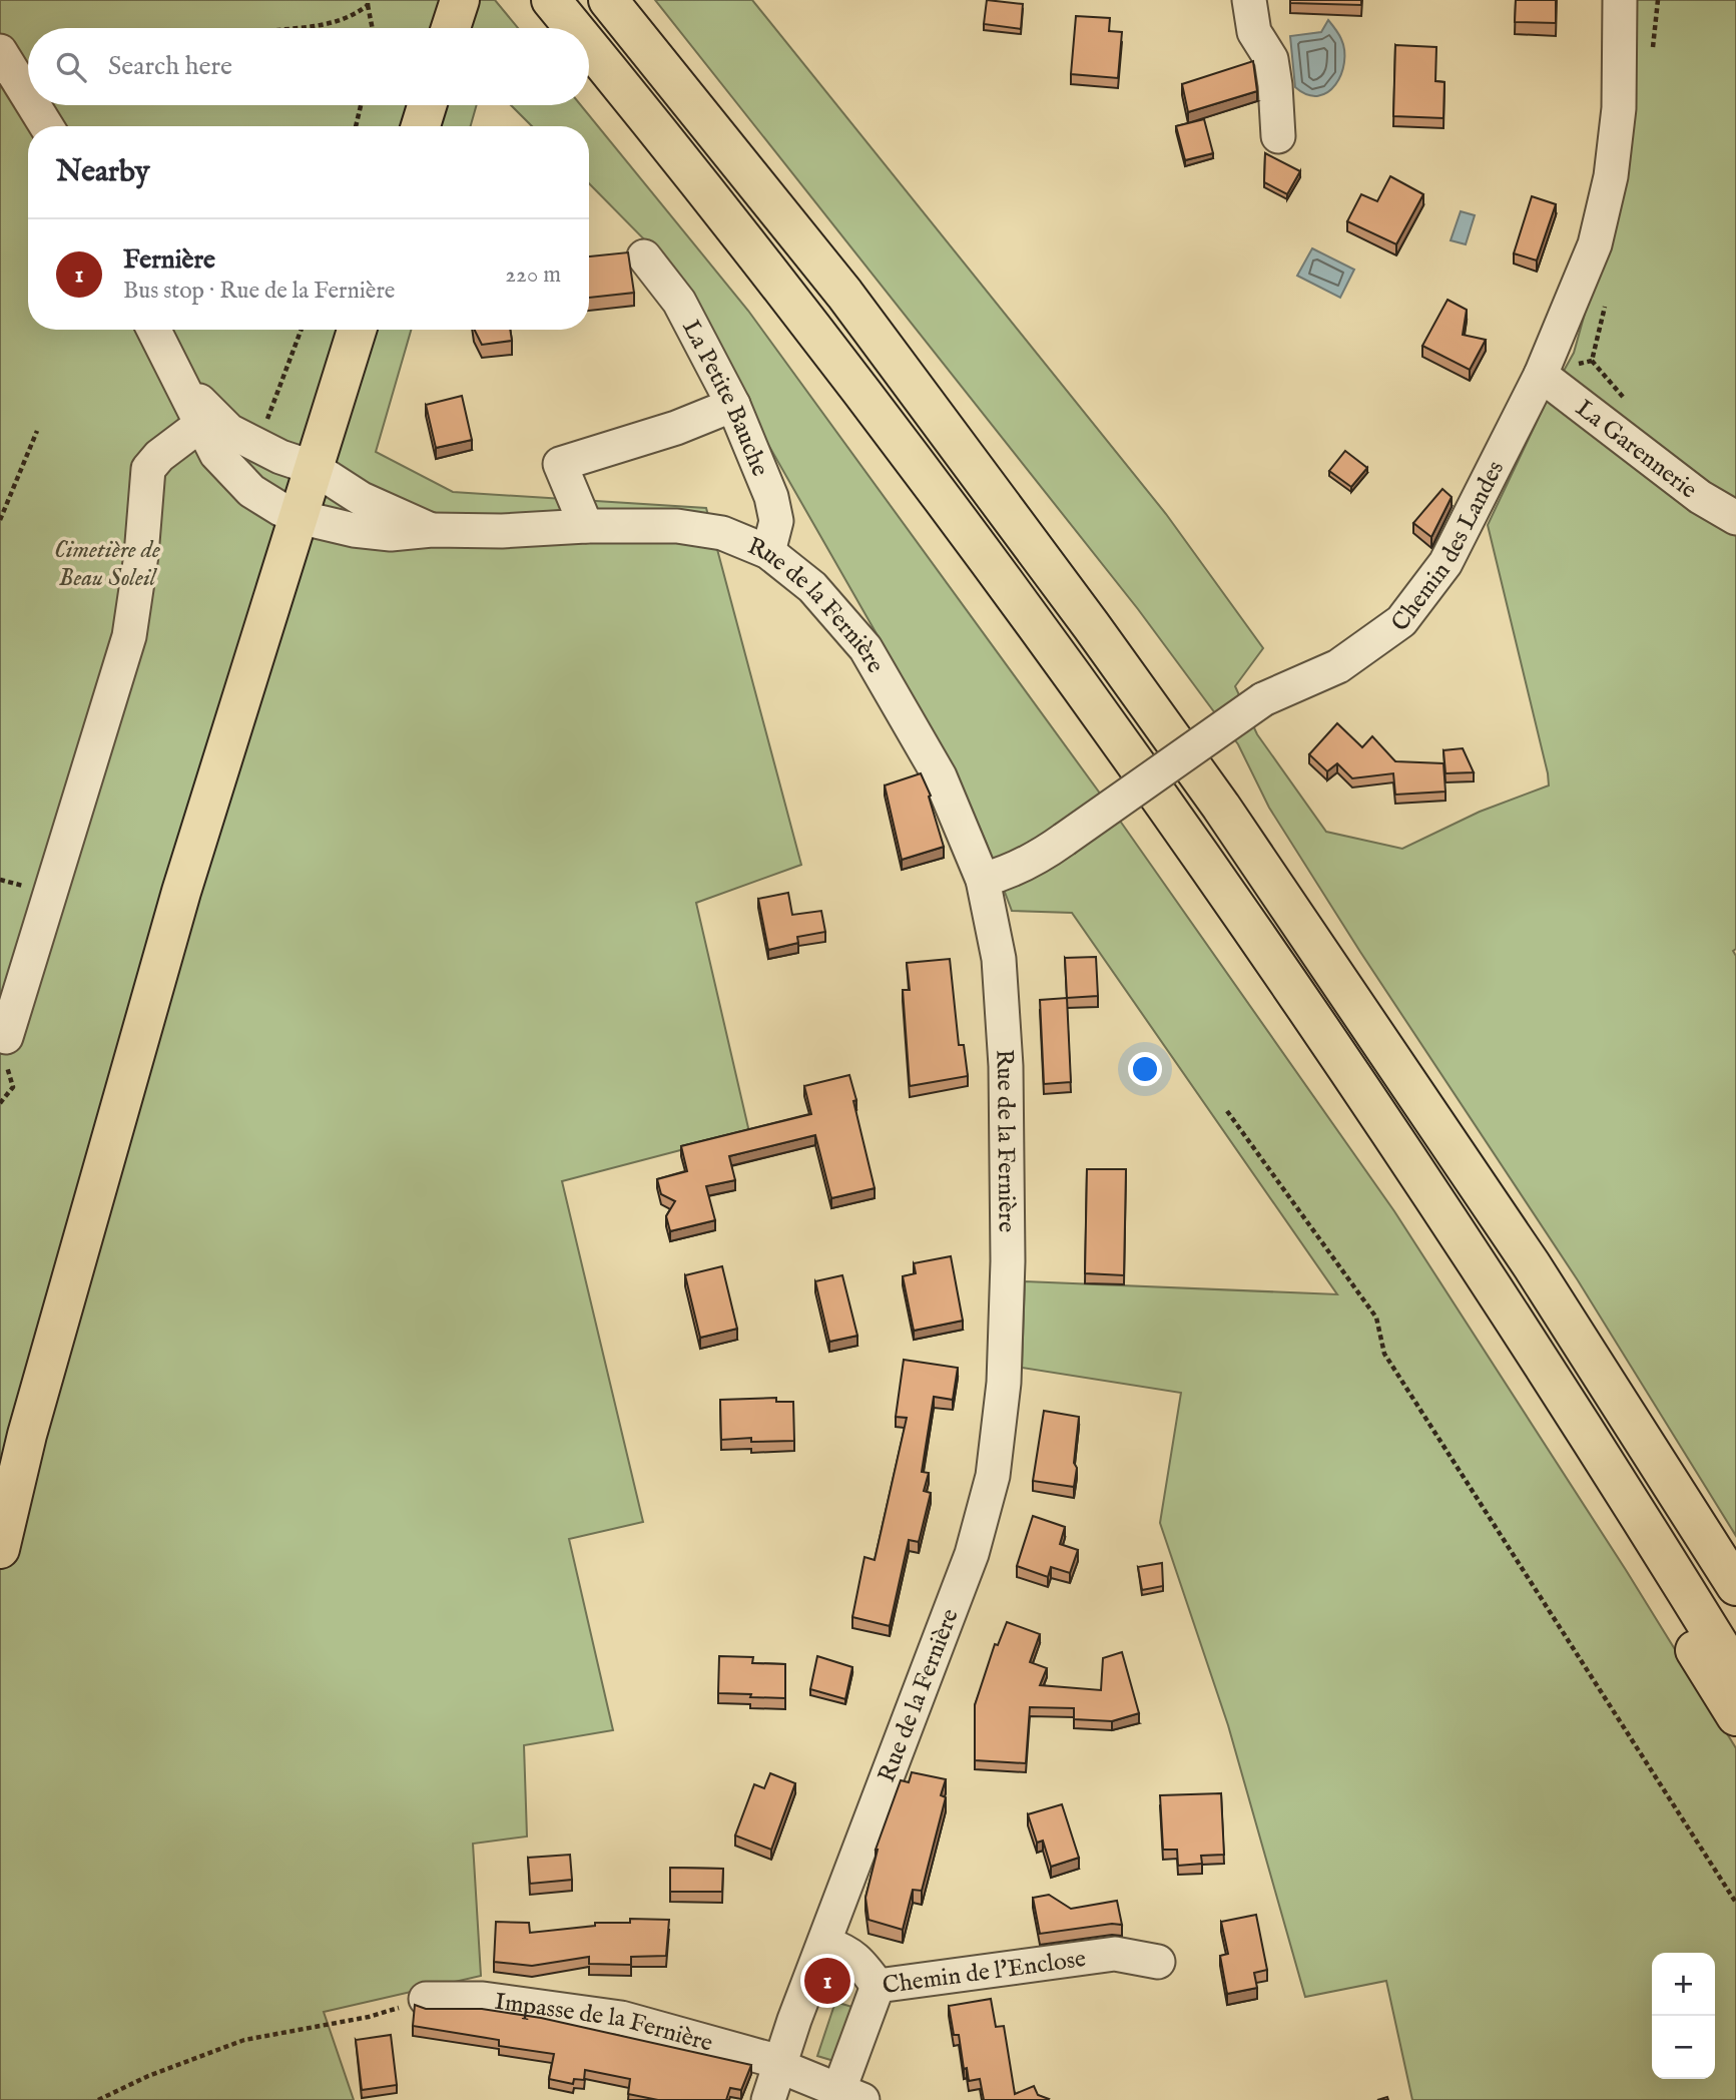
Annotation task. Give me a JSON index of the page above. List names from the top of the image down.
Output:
{
  "streets": {
    "street": [
      "La Petite Bauche",
      "La Garennerie",
      "Chemin des Landes",
      "Rue de la Fernière",
      "Chemin de l'Enclose",
      "Impasse de la Fernière"
    ]
  },
  "crossings": [
    ["La Petite Bauche", "Rue de la Fernière"],
    ["La Garennerie", "Chemin des Landes"],
    ["Chemin des Landes", "Rue de la Fernière"],
    ["Rue de la Fernière", "Chemin de l'Enclose"],
    ["Rue de la Fernière", "Impasse de la Fernière"],
    ["Chemin de l'Enclose", "Impasse de la Fernière"]
  ],
  "parks": ["Cimetière de Beau Soleil"],
  "page": {
    "search": "Search here",
    "heading": "Nearby",
    "list": [
      {
        "mark": "1",
        "name": "Fernière",
        "note": "Bus stop · Rue de la Fernière",
        "value": "220 m"
      }
    ],
    "map_buttons": ["+", "−"],
    "pins": "1"
  }
}
